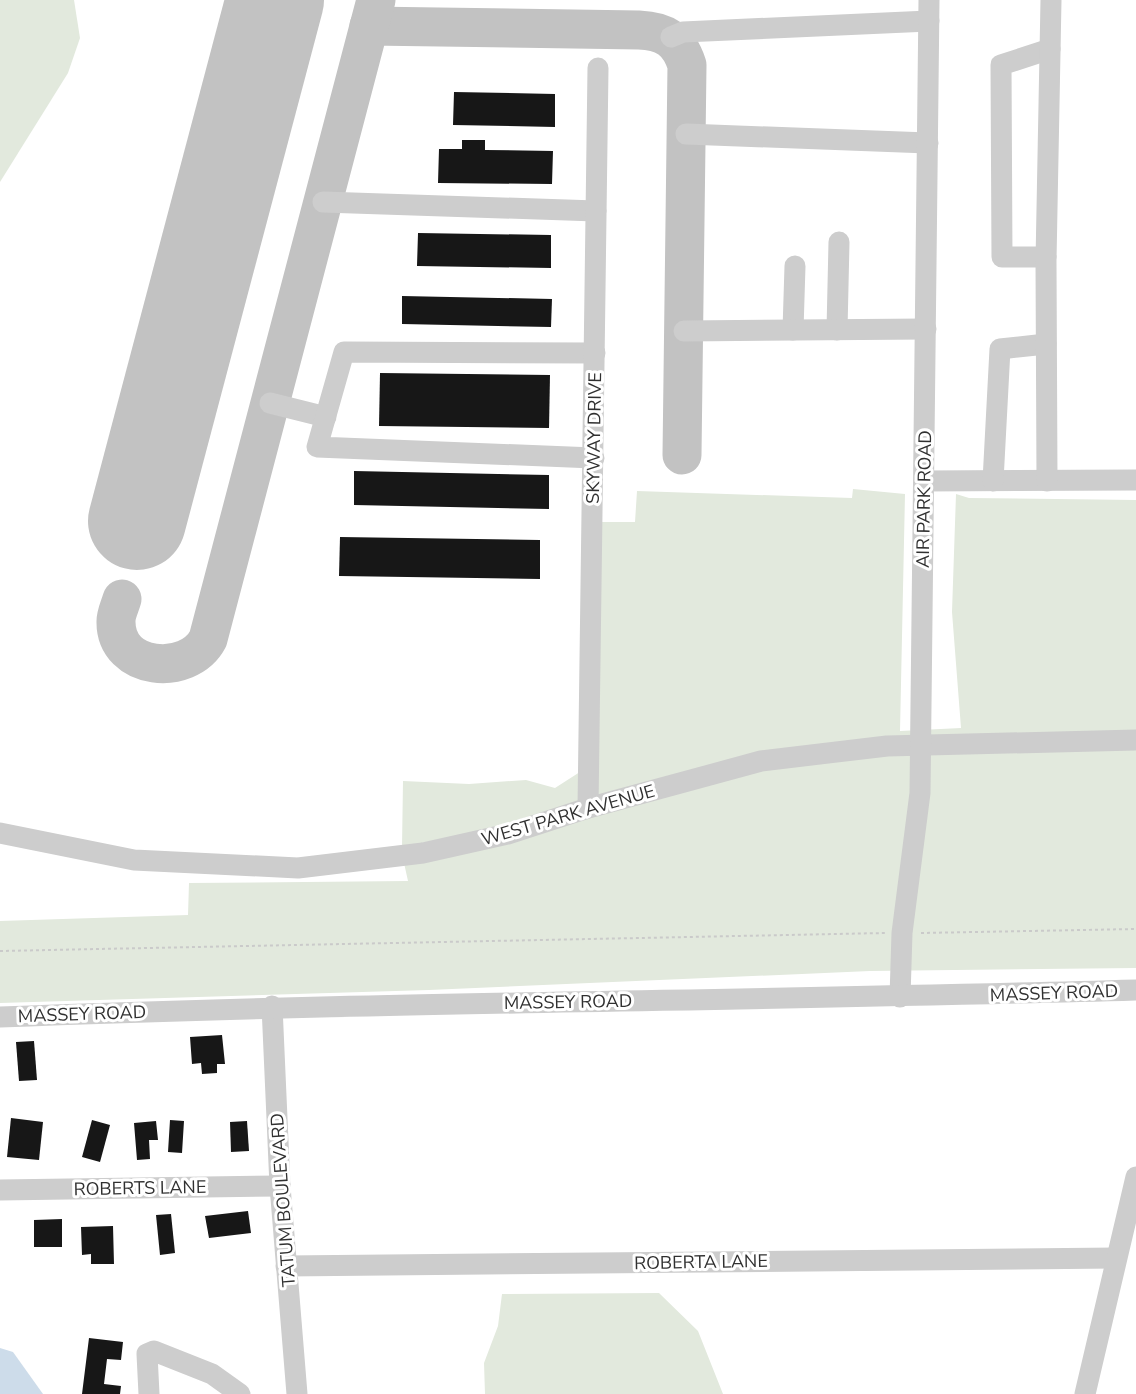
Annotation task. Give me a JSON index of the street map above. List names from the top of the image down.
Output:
{
  "streets": {
    "street": [
      "SKYWAY DRIVE",
      "AIR PARK ROAD",
      "WEST PARK AVENUE",
      "MASSEY ROAD",
      "ROBERTS LANE",
      "TATUM BOULEVARD",
      "ROBERTA LANE"
    ]
  },
  "crossings": [
    ["SKYWAY DRIVE", "WEST PARK AVENUE"],
    ["AIR PARK ROAD", "WEST PARK AVENUE"],
    ["AIR PARK ROAD", "MASSEY ROAD"],
    ["MASSEY ROAD", "TATUM BOULEVARD"],
    ["ROBERTS LANE", "TATUM BOULEVARD"],
    ["TATUM BOULEVARD", "ROBERTA LANE"]
  ]
}
